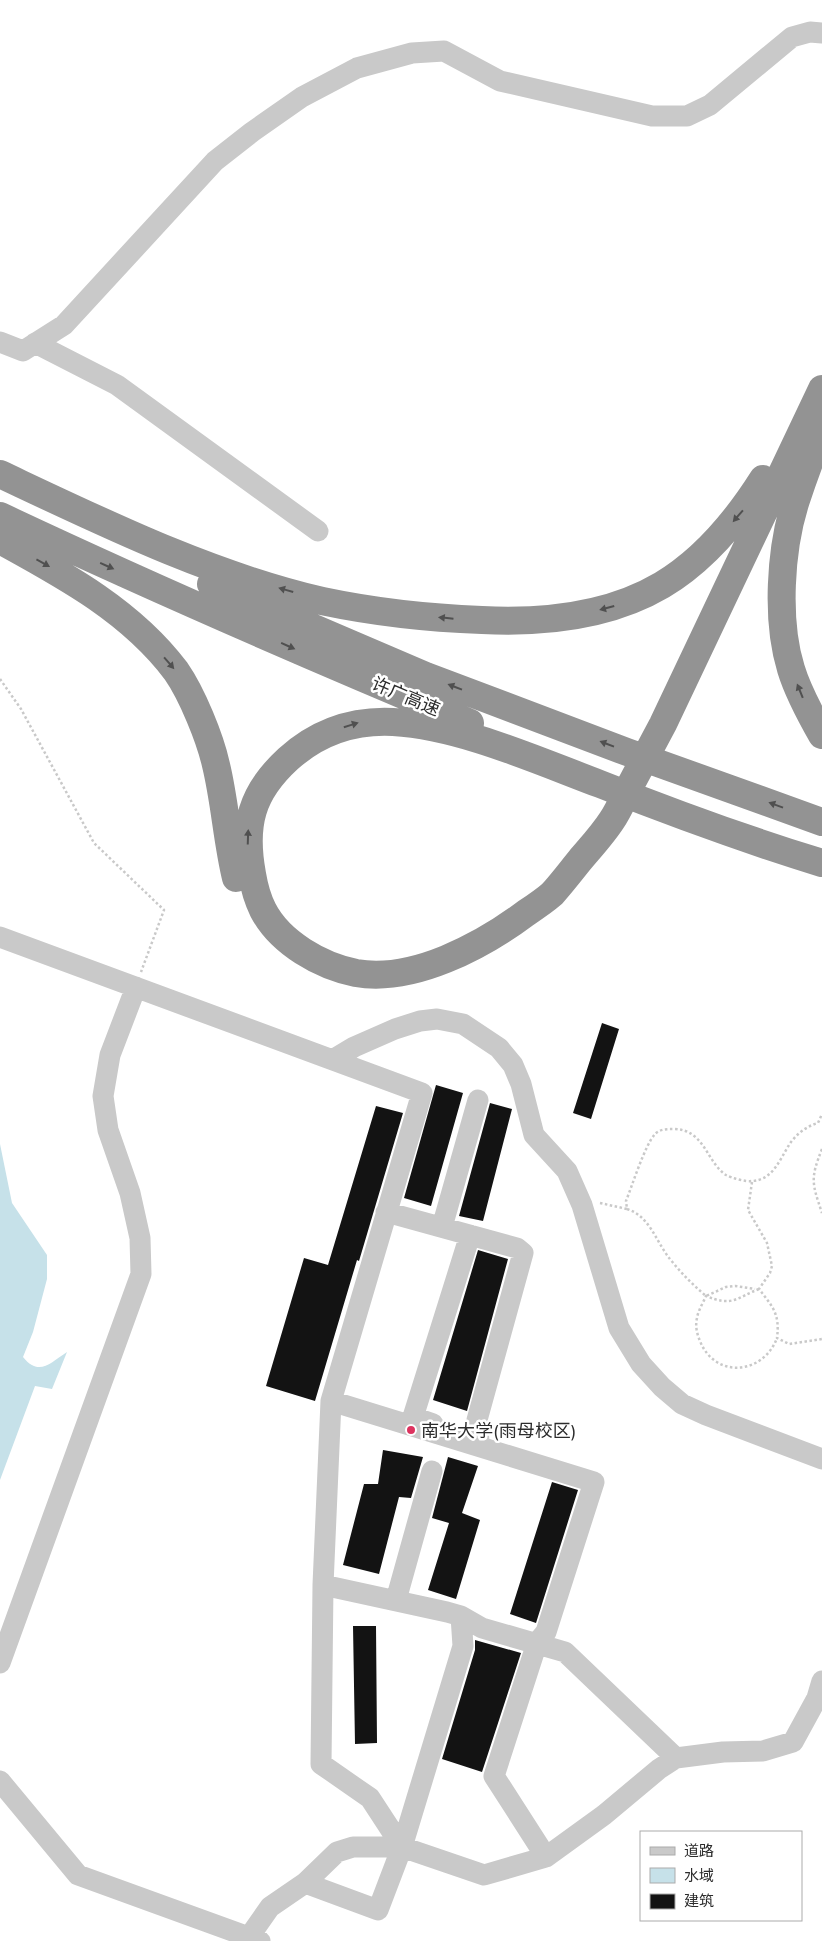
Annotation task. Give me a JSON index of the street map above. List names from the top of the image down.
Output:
{
  "streets": {
    "highway": ["许广高速"]
  },
  "places": ["南华大学(雨母校区)"],
  "legend": ["道路", "水域", "建筑"]
}
